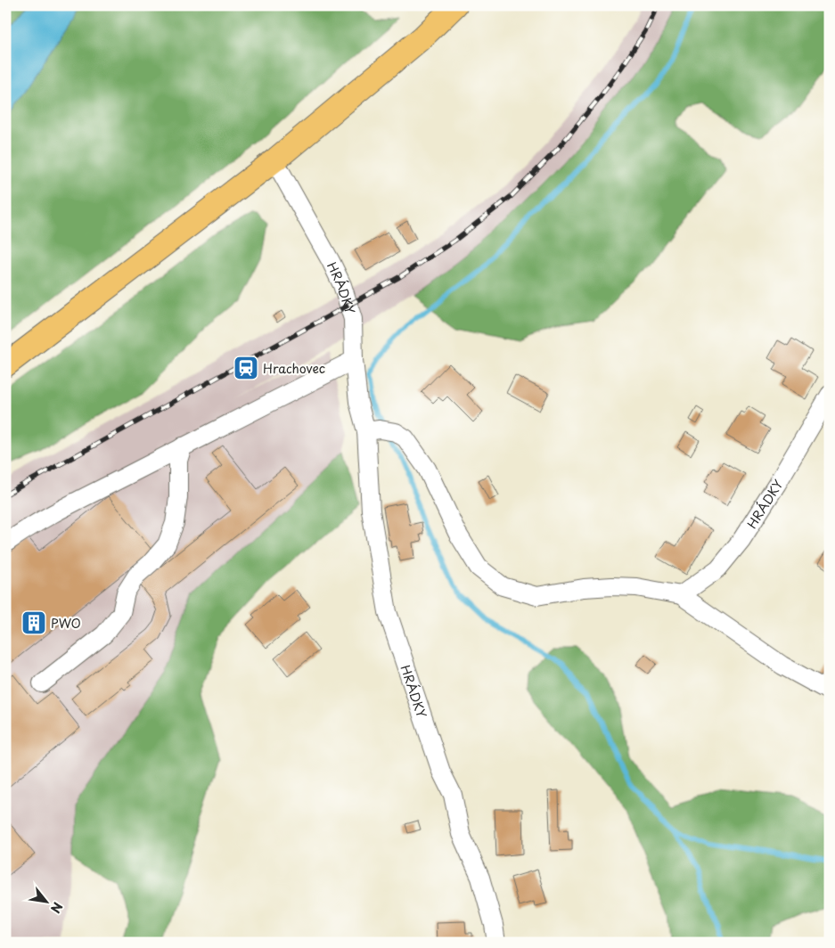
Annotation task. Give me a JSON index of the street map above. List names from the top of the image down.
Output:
{
  "streets": {
    "street": ["HRÁDKY"]
  },
  "places": {
    "station": ["Hrachovec"],
    "building": ["PWO"]
  },
  "north": "bottom right"
}
